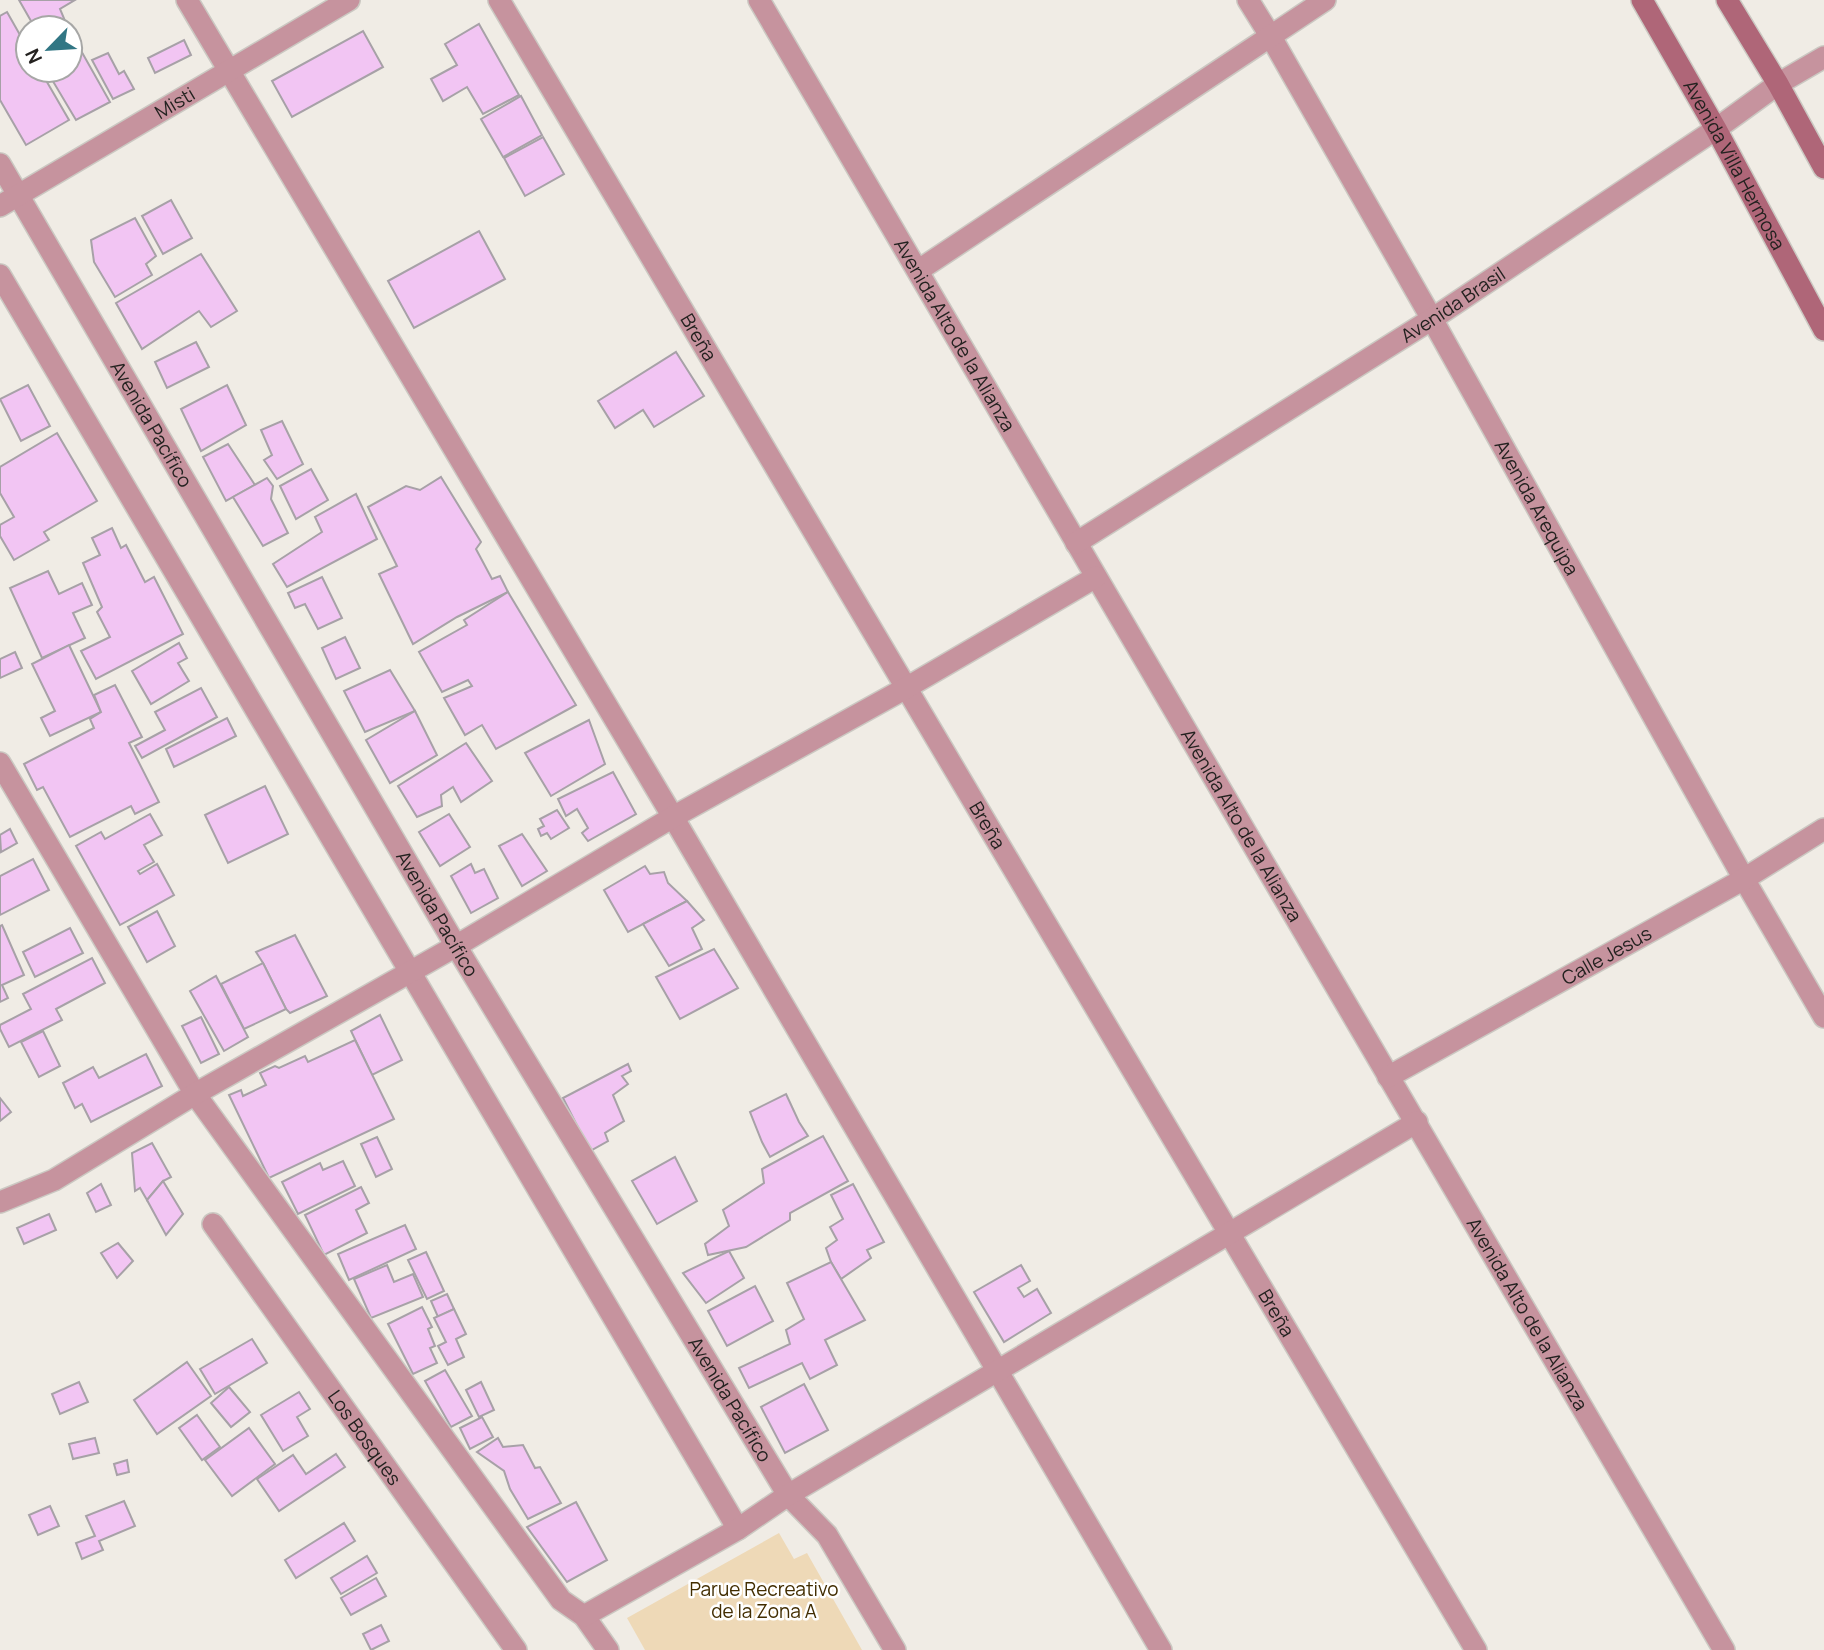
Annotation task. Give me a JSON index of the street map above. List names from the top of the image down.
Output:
{
  "streets": {
    "street": [
      "Misti",
      "Avenida Villa Hermosa",
      "Avenida Brasil",
      "Avenida Alto de la Alianza",
      "Breña",
      "Avenida Pacífico",
      "Avenida Arequipa",
      "Calle Jesus",
      "Los Bosques"
    ]
  },
  "crossings": [
    ["Misti", "Avenida Pacífico"],
    ["Avenida Villa Hermosa", "Avenida Brasil"],
    ["Avenida Brasil", "Avenida Alto de la Alianza"],
    ["Avenida Brasil", "Avenida Arequipa"],
    ["Avenida Alto de la Alianza", "Calle Jesus"],
    ["Avenida Arequipa", "Calle Jesus"]
  ],
  "parks": ["Parue Recreativo de la Zona A"],
  "north": "bottom left"
}
